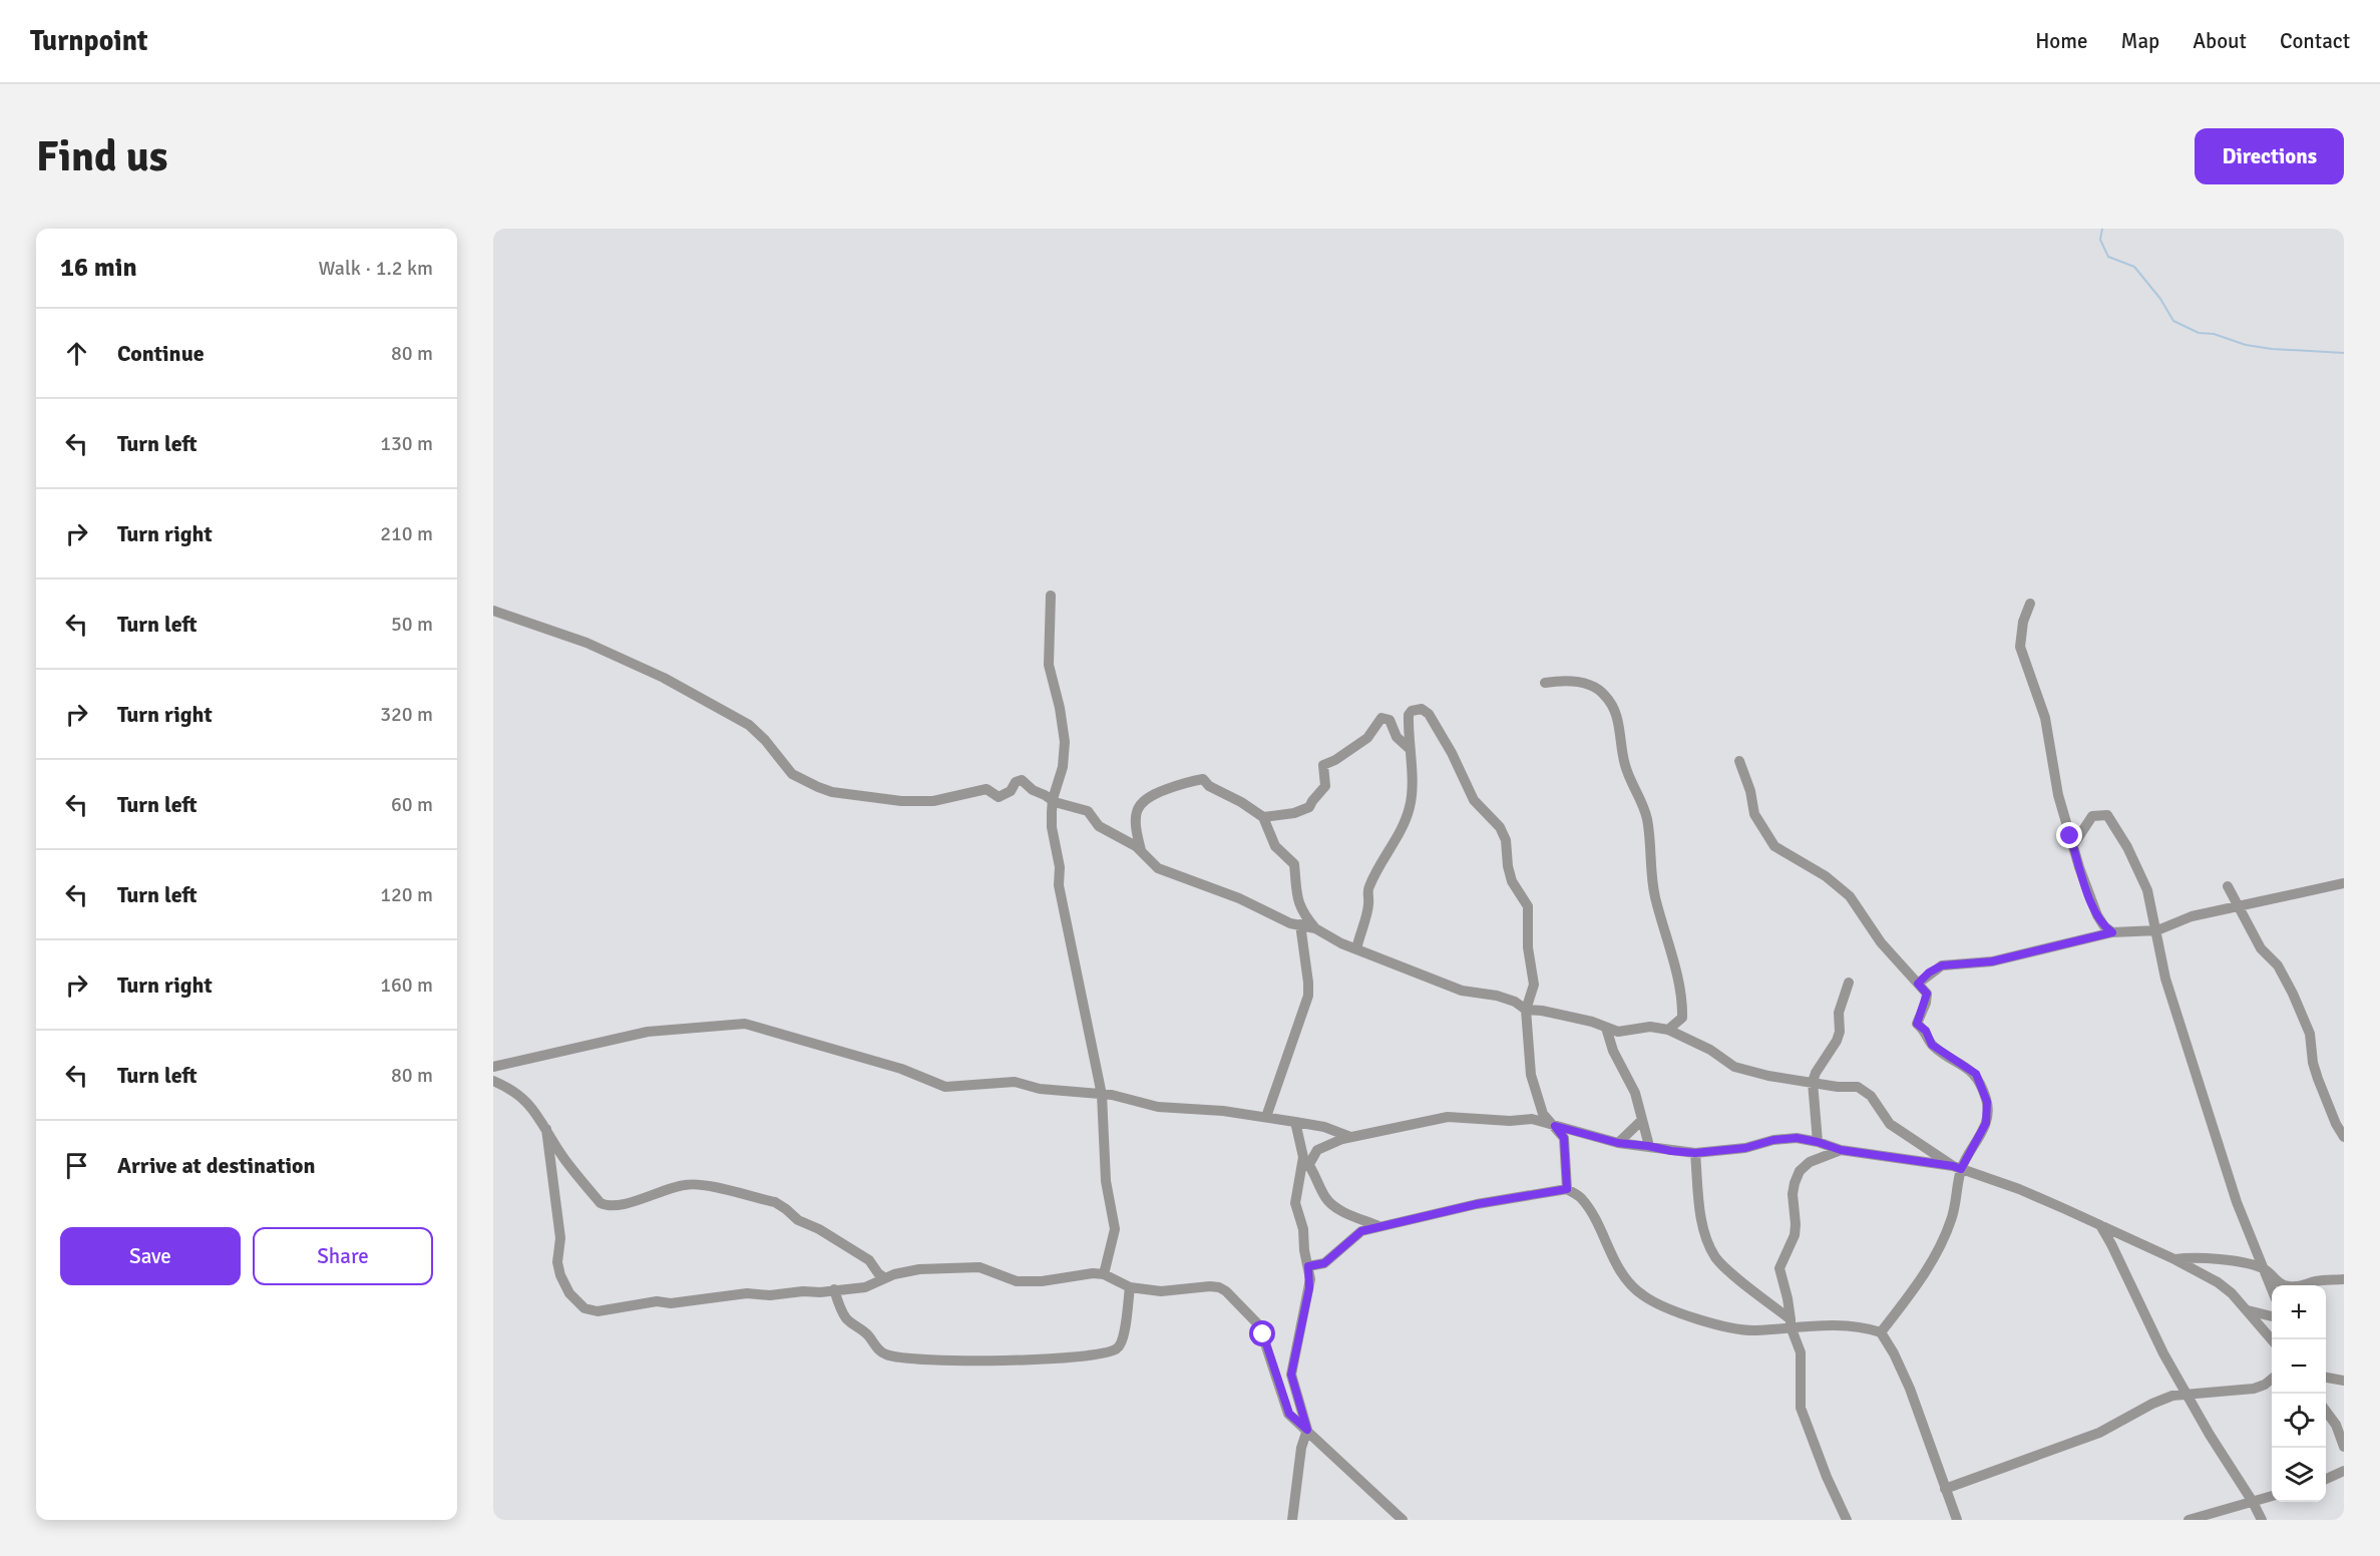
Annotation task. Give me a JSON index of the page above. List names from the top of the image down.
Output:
{
  "page": {
    "header": "Turnpoint",
    "nav": [
      "Home",
      "Map",
      "About",
      "Contact"
    ],
    "buttons": [
      "Directions",
      ["Save", "Share"]
    ],
    "title": "Find us",
    "heading": ["16 min", "Walk · 1.2 km"],
    "list": [
      ["Continue", "80 m"],
      ["Turn left", "130 m"],
      ["Turn right", "210 m"],
      ["Turn left", "50 m"],
      ["Turn right", "320 m"],
      ["Turn left", "60 m"],
      ["Turn left", "120 m"],
      ["Turn right", "160 m"],
      ["Turn left", "80 m"],
      "Arrive at destination"
    ],
    "map_buttons": ["+", "−"]
  }
}
